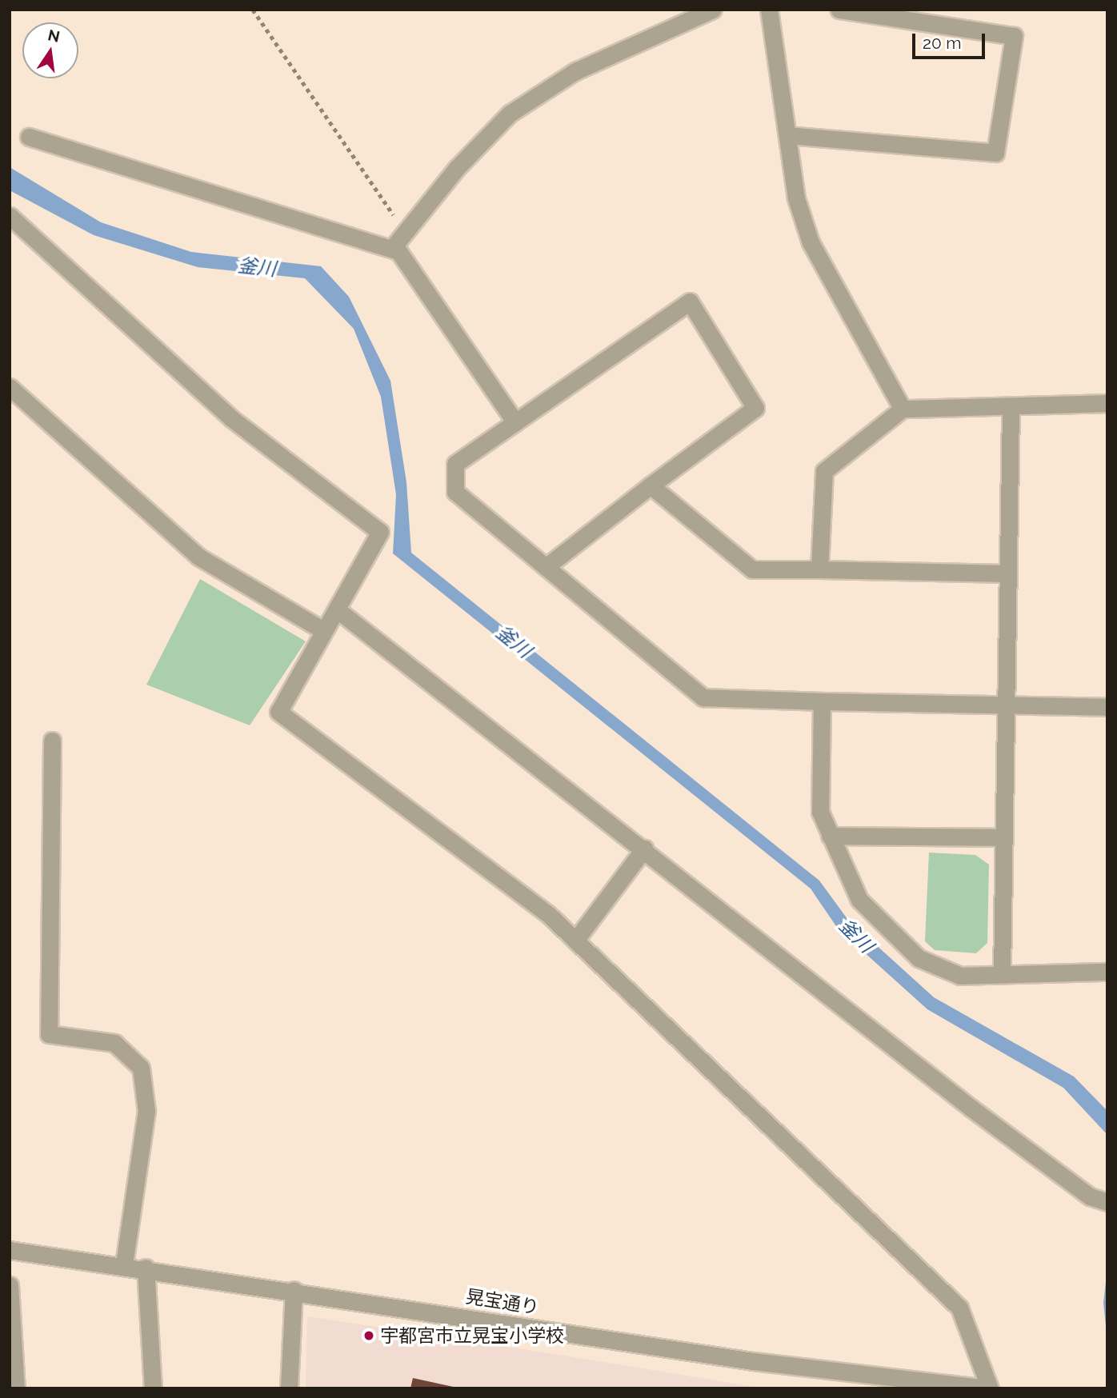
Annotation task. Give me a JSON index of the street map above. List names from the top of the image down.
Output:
{
  "streets": {
    "street": ["晃宝通り"]
  },
  "water": ["釜川"],
  "places": ["宇都宮市立晃宝小学校"],
  "scale_bar": "20 m",
  "north": "top"
}
